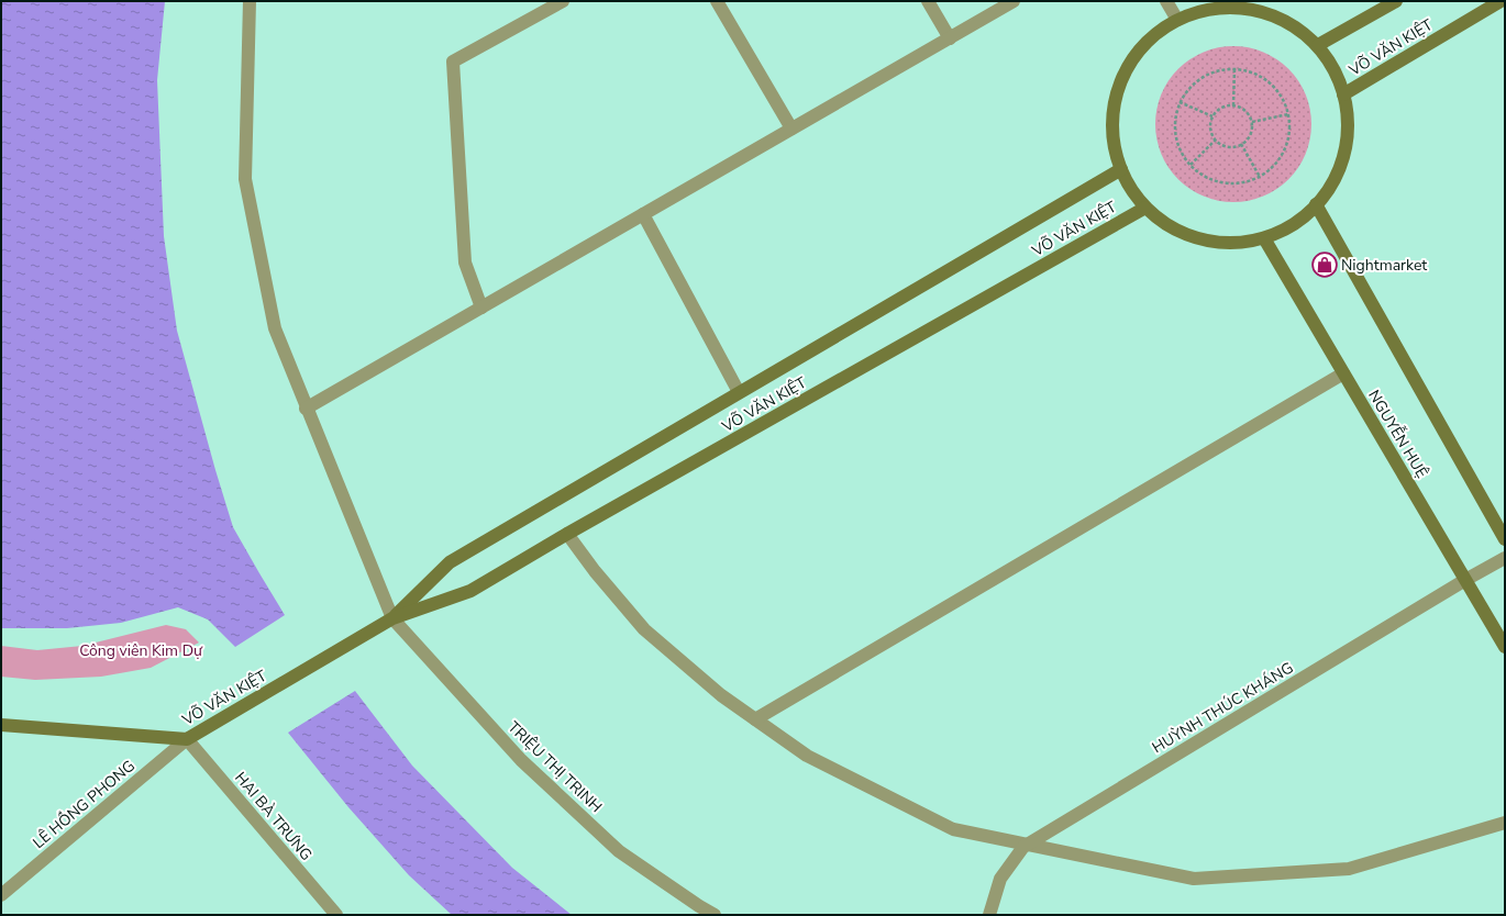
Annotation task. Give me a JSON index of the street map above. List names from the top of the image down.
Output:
{
  "streets": {
    "street": [
      "VÕ VĂN KIỆT",
      "NGUYỄN HUỆ",
      "HUỲNH THÚC KHÁNG",
      "TRIỆU THỊ TRINH",
      "LÊ HỒNG PHONG",
      "HAI BÀ TRƯNG"
    ]
  },
  "crossings": [
    ["VÕ VĂN KIỆT", "TRIỆU THỊ TRINH"],
    ["VÕ VĂN KIỆT", "LÊ HỒNG PHONG"],
    ["VÕ VĂN KIỆT", "HAI BÀ TRƯNG"],
    ["NGUYỄN HUỆ", "HUỲNH THÚC KHÁNG"],
    ["LÊ HỒNG PHONG", "HAI BÀ TRƯNG"]
  ],
  "parks": ["Công viên Kim Dự"],
  "places": {
    "shop": ["Nightmarket"]
  }
}
